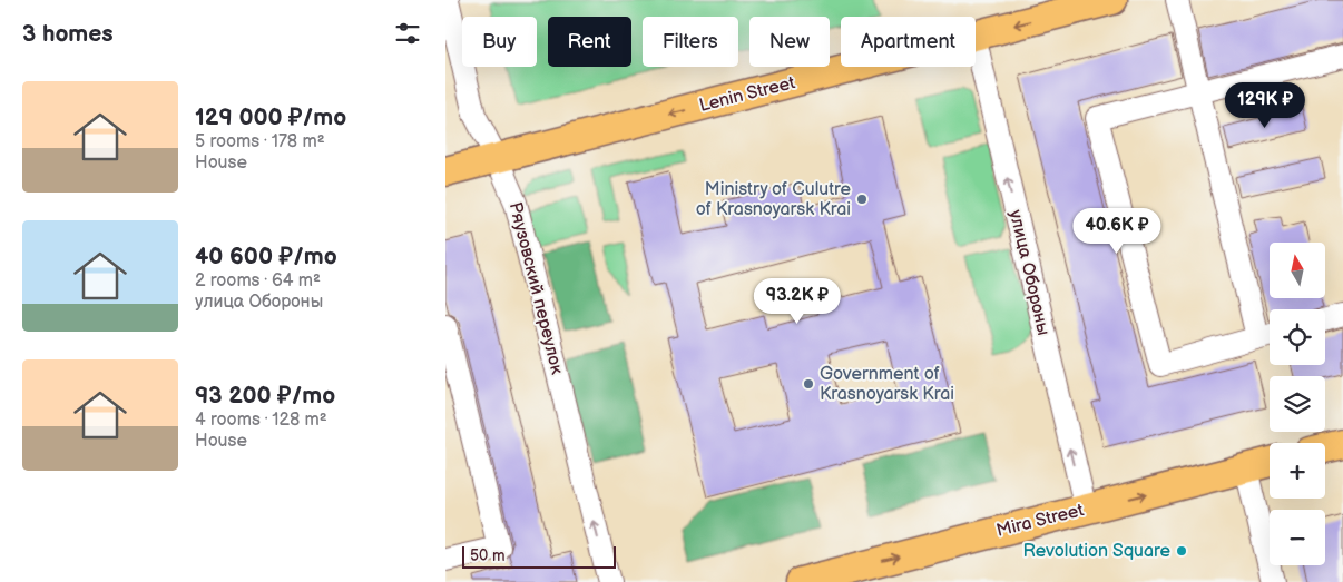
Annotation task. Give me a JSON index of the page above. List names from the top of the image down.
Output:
{
  "streets": {
    "main road": ["Lenin Street", "Mira Street"],
    "street": ["улица Обороны", "Ряузовский переулок"]
  },
  "crossings": [
    ["Lenin Street", "Ряузовский переулок"],
    ["улица Обороны", "Mira Street"]
  ],
  "one_way": [
    "Lenin Street",
    "улица Обороны",
    "Ряузовский переулок",
    "Mira Street"
  ],
  "places": ["Ministry of Culutre of Krasnoyarsk Krai", "Government of Krasnoyarsk Krai", "Revolution Square"],
  "scale_bar": "50 m",
  "north": "top",
  "page": {
    "heading": "3 homes",
    "chip": [
      "Buy",
      "Rent",
      "Filters",
      "New",
      "Apartment"
    ],
    "list": [
      {
        "name": "129 000 ₽/mo",
        "note": "5 rooms · 178 m² · House"
      },
      {
        "name": "40 600 ₽/mo",
        "note": "2 rooms · 64 m² · улица Обороны"
      },
      {
        "name": "93 200 ₽/mo",
        "note": "4 rooms · 128 m² · House"
      }
    ],
    "price": ["129K ₽", "40.6K ₽", "93.2K ₽"],
    "map_buttons": ["+", "−"],
    "scale": "50 m"
  }
}
